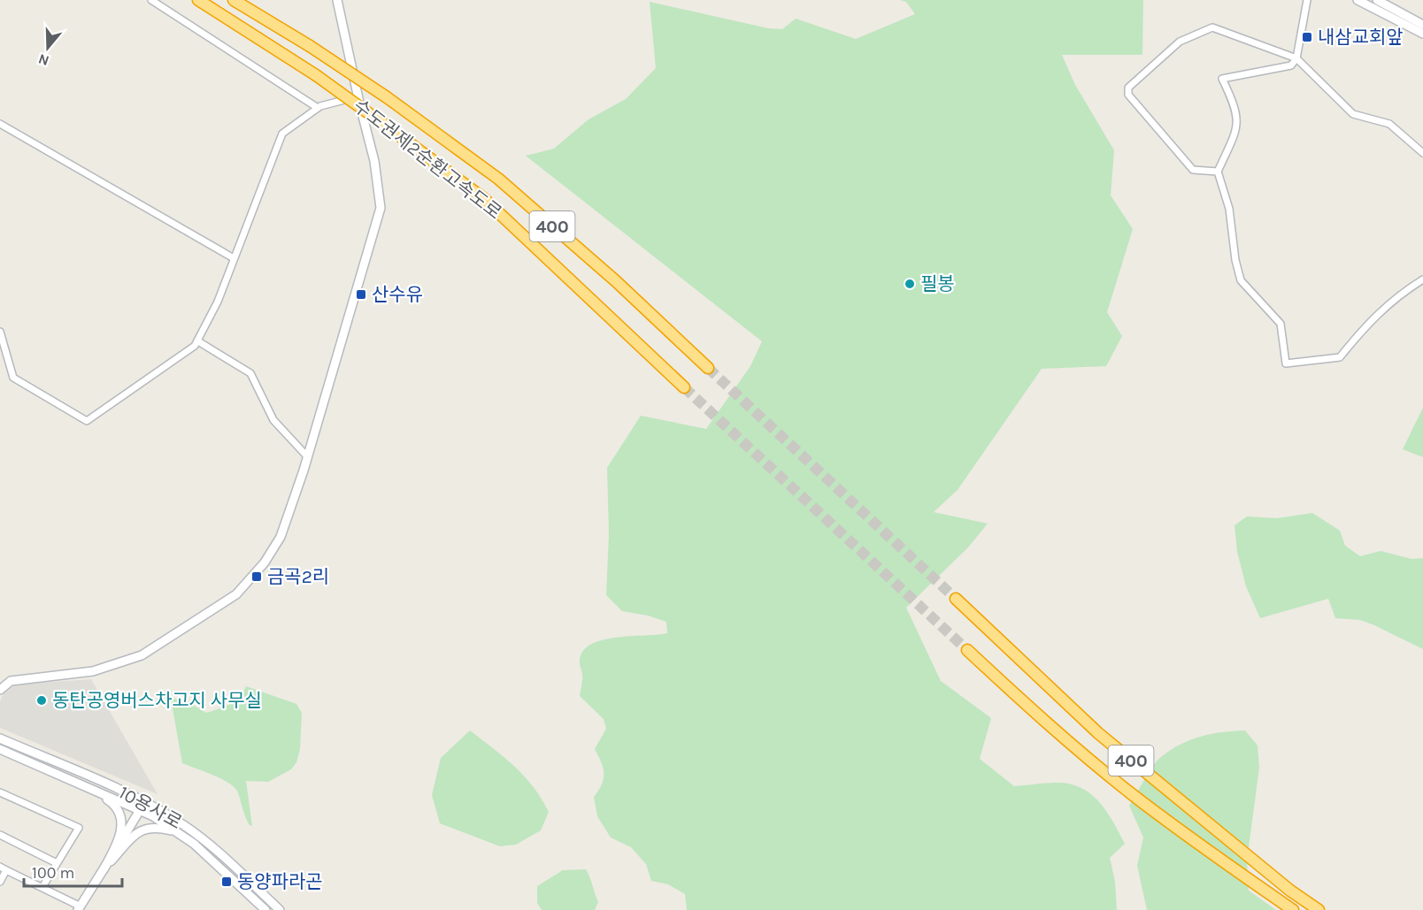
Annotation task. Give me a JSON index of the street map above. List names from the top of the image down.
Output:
{
  "streets": {
    "highway": ["수도권제2순환고속도로", "400"],
    "street": ["10용사로"]
  },
  "places": {
    "transit": [
      "내삼교회앞",
      "산수유",
      "금곡2리",
      "동양파라곤"
    ],
    "other": ["필봉", "동탄공영버스차고지 사무실"]
  },
  "scale_bar": "100 m",
  "north": "bottom"
}
